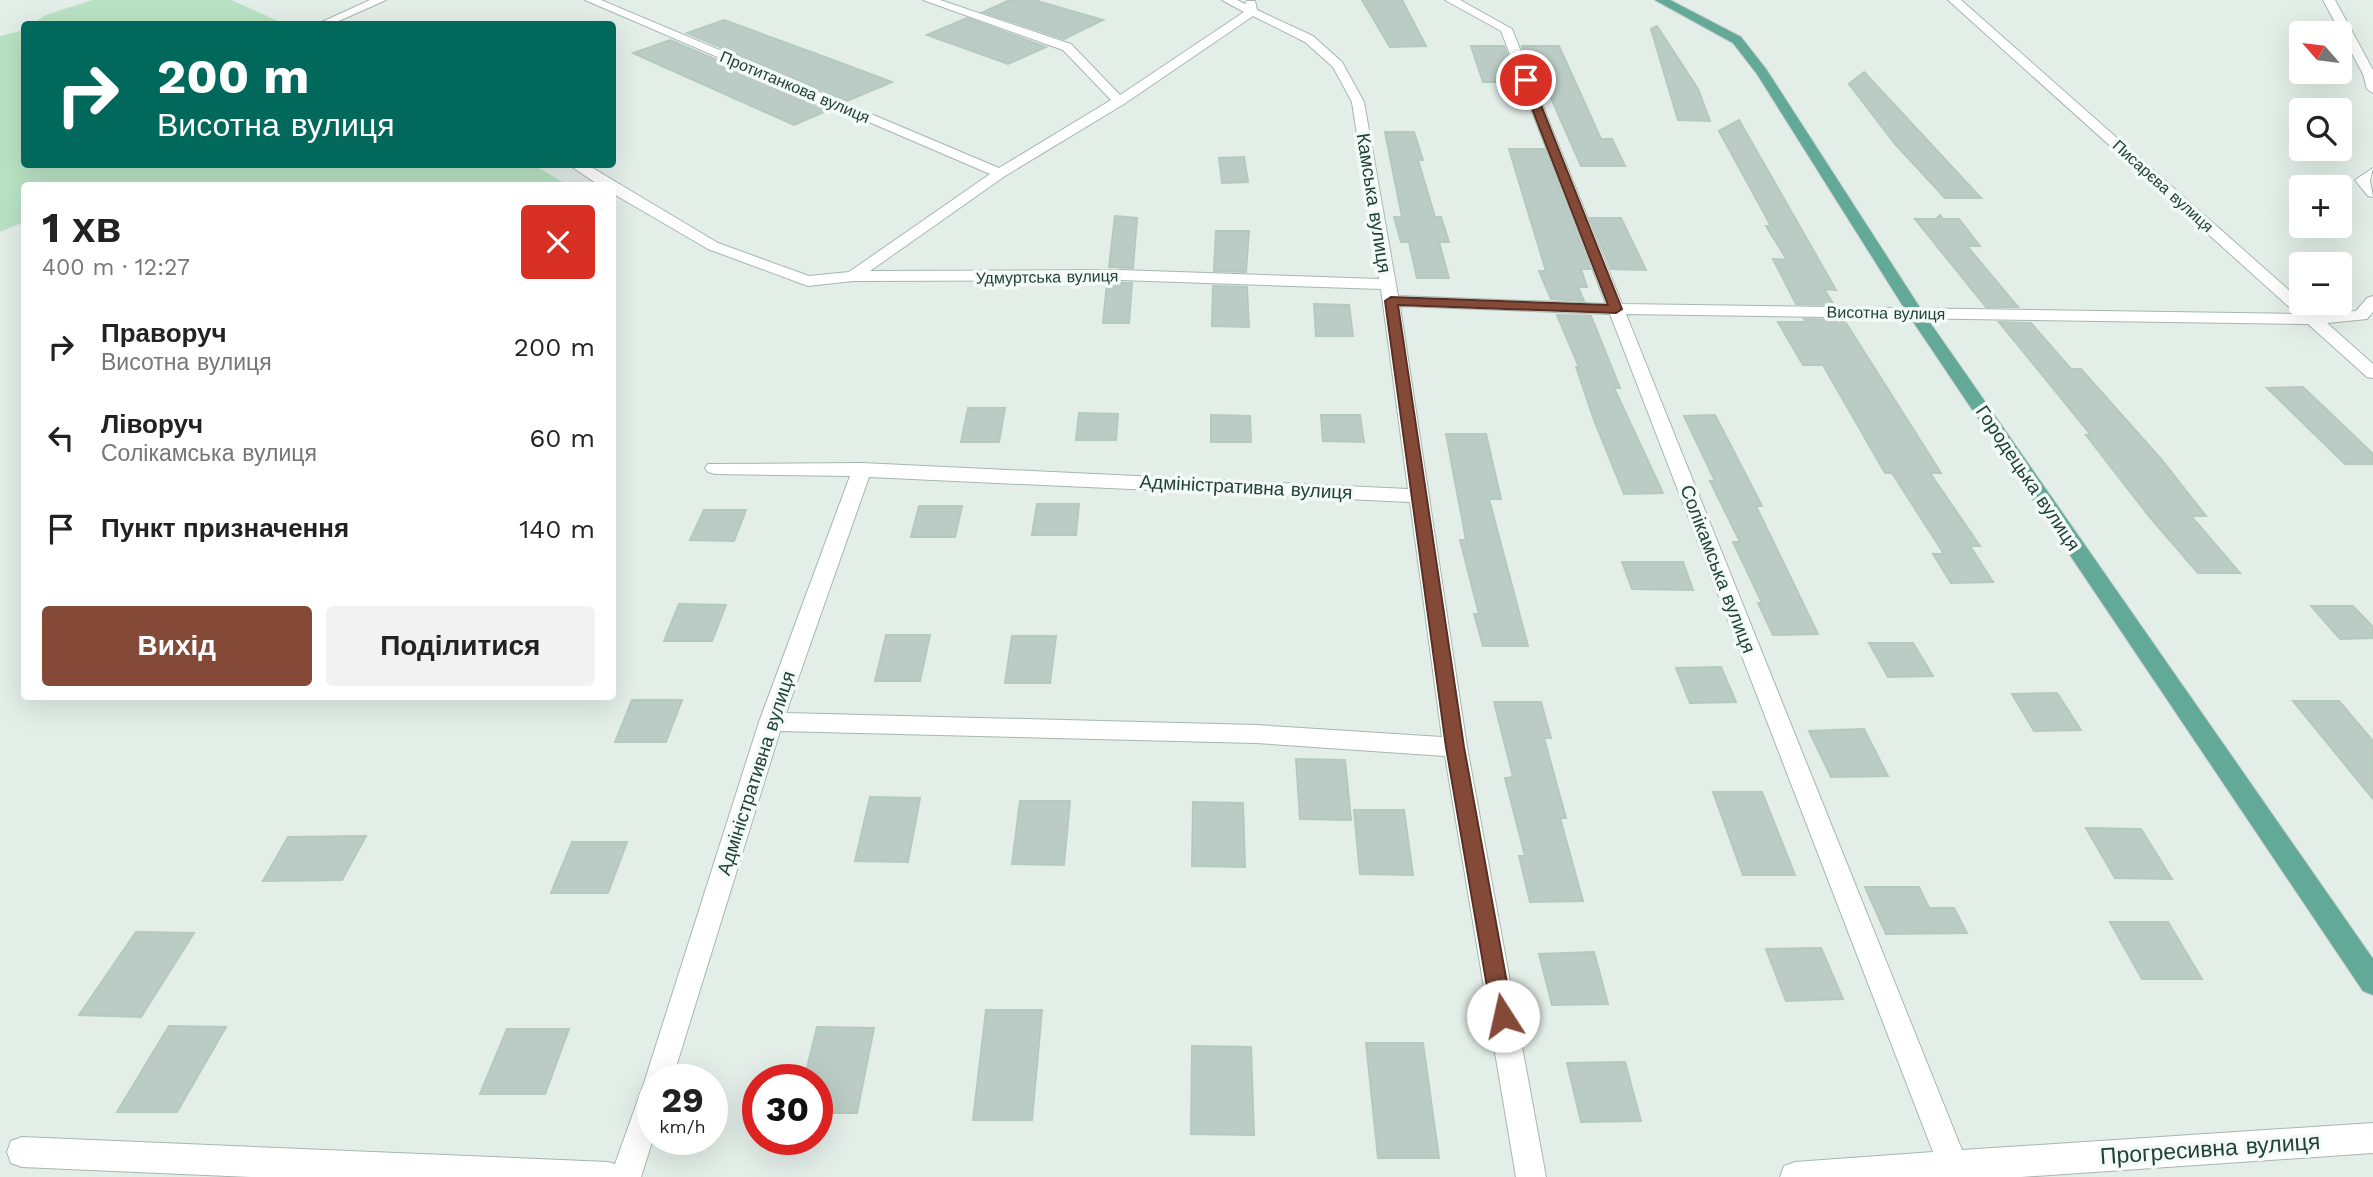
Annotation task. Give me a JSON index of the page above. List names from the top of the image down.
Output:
{
  "streets": {
    "main road": ["Городецька вулиця"],
    "street": [
      "Протитанкова вулиця",
      "Писарєва вулиця",
      "Камська вулиця",
      "Удмуртська вулиця",
      "Висотна вулиця",
      "Адміністративна вулиця",
      "Солікамська вулиця",
      "Прогресивна вулиця"
    ]
  },
  "crossings": [
    ["Писарєва вулиця", "Висотна вулиця"],
    ["Камська вулиця", "Удмуртська вулиця"],
    ["Камська вулиця", "Висотна вулиця"],
    ["Камська вулиця", "Адміністративна вулиця"],
    ["Удмуртська вулиця", "Висотна вулиця"],
    ["Висотна вулиця", "Городецька вулиця"],
    ["Висотна вулиця", "Солікамська вулиця"],
    ["Солікамська вулиця", "Прогресивна вулиця"]
  ],
  "north": "top left",
  "page": {
    "map_buttons": ["+", "−"],
    "turn": ["200 m", "Висотна вулиця"],
    "heading": ["1 хв", "400 m · 12:27"],
    "list": [
      {
        "name": "Праворуч",
        "note": "Висотна вулиця",
        "value": "200 m"
      },
      {
        "name": "Ліворуч",
        "note": "Солікамська вулиця",
        "value": "60 m"
      },
      {
        "name": "Пункт призначення",
        "value": "140 m"
      }
    ],
    "buttons": ["Вихід", "Поділитися"],
    "speed": "29 km/h",
    "limit": "30"
  }
}
